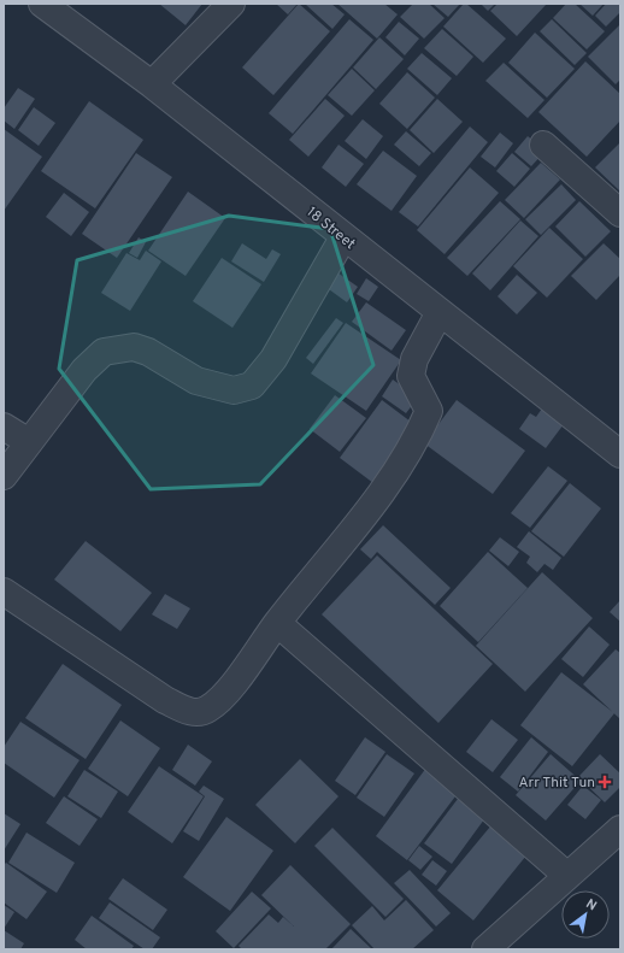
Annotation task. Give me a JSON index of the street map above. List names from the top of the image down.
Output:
{
  "streets": {
    "street": ["18 Street"]
  },
  "places": {
    "health": ["Arr Thit Tun"]
  },
  "north": "top right"
}
